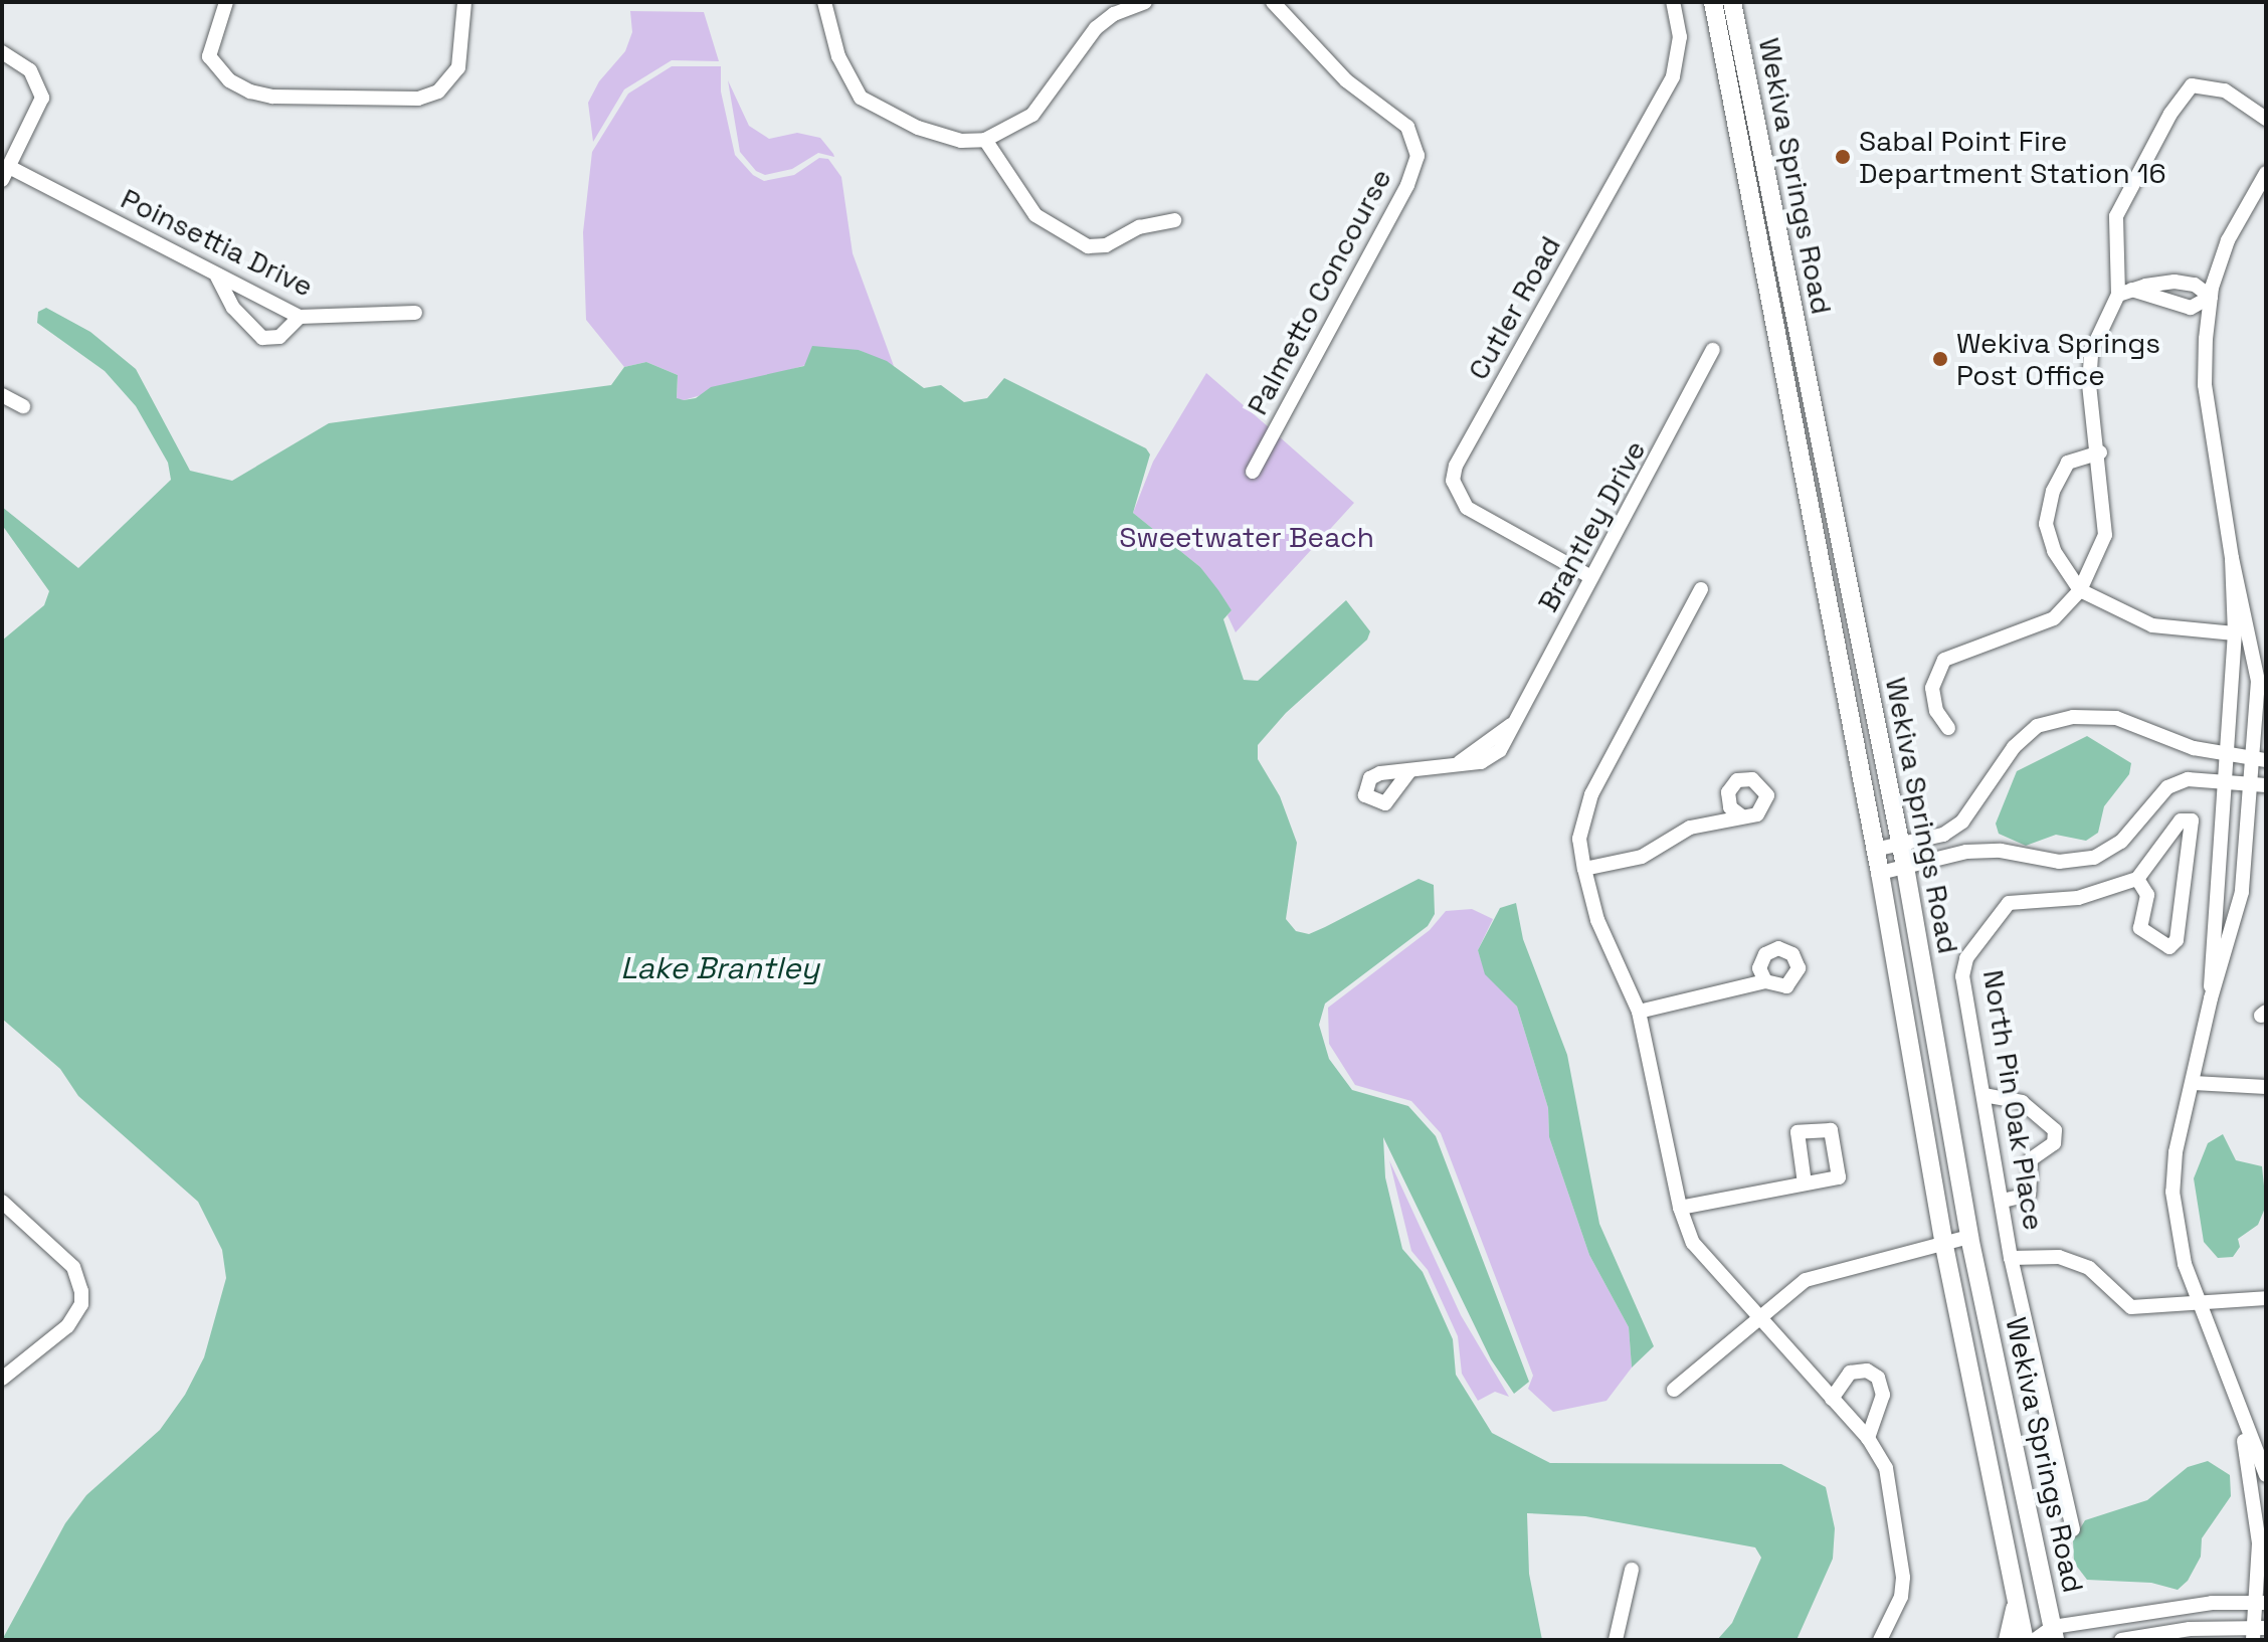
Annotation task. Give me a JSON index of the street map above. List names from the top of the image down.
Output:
{
  "streets": {
    "main road": ["Wekiva Springs Road"],
    "street": [
      "Poinsettia Drive",
      "Palmetto Concourse",
      "Cutler Road",
      "Brantley Drive",
      "North Pin Oak Place"
    ]
  },
  "crossings": [
    ["Cutler Road", "Brantley Drive"]
  ],
  "water": ["Lake Brantley"],
  "parks": ["Sweetwater Beach"],
  "places": ["Sabal Point Fire Department Station 16", "Wekiva Springs Post Office"]
}
